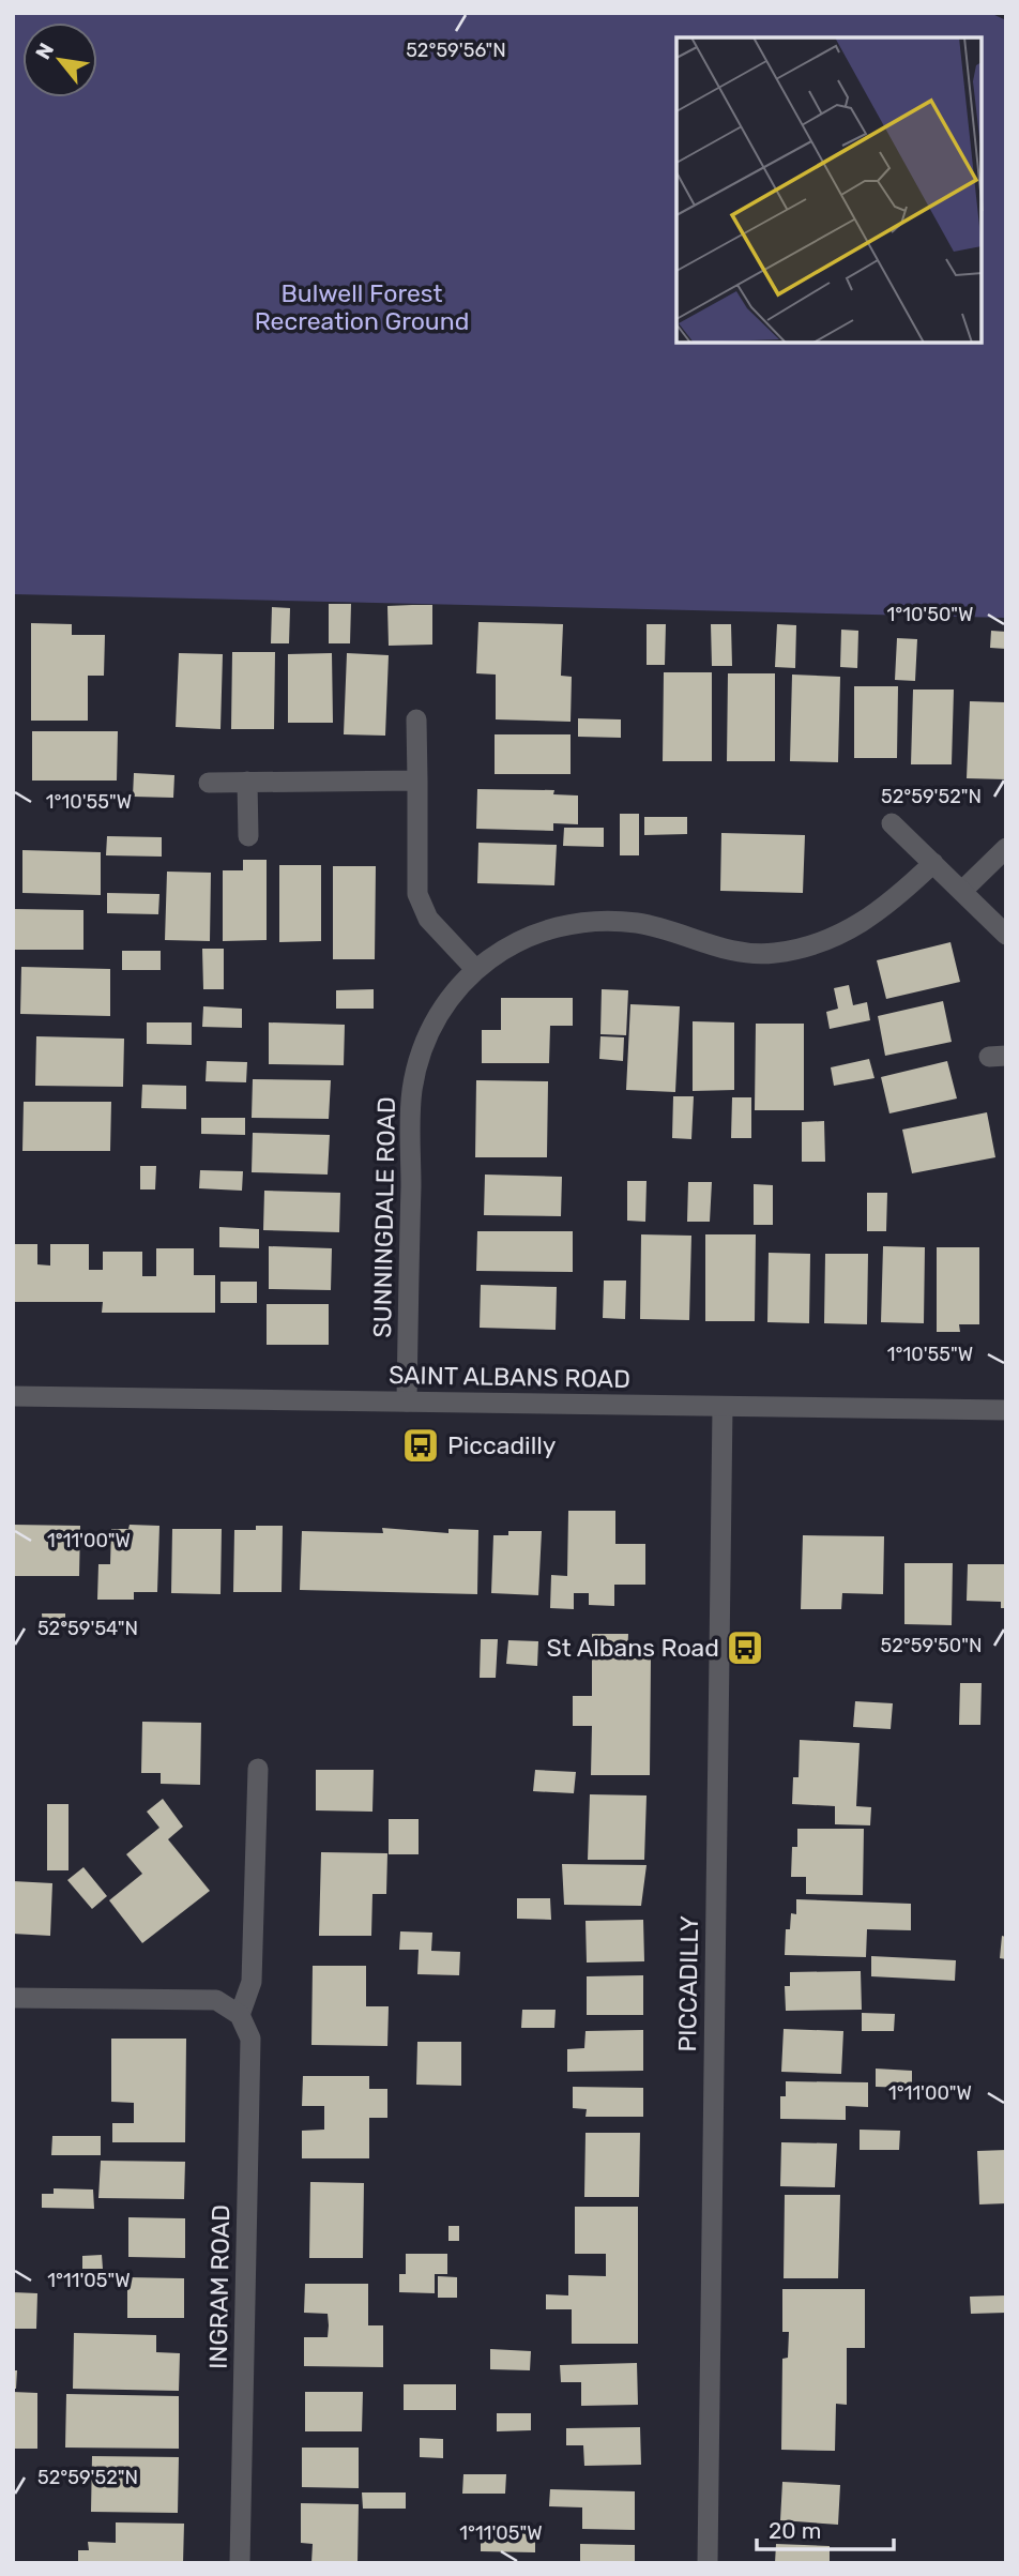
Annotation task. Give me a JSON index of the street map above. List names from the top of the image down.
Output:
{
  "streets": {
    "street": [
      "SUNNINGDALE ROAD",
      "SAINT ALBANS ROAD",
      "PICCADILLY",
      "INGRAM ROAD"
    ]
  },
  "crossings": [
    ["SUNNINGDALE ROAD", "SAINT ALBANS ROAD"],
    ["SAINT ALBANS ROAD", "PICCADILLY"]
  ],
  "parks": ["Bulwell Forest Recreation Ground"],
  "places": {
    "bus stop": ["Piccadilly", "St Albans Road"]
  },
  "scale_bar": "20 m",
  "north": "top left",
  "coordinates": [
    "52°59'56\"N",
    "1°10'50\"W",
    "52°59'52\"N",
    "1°10'55\"W",
    "1°11'00\"W",
    "52°59'54\"N",
    "52°59'50\"N",
    "1°11'05\"W"
  ]
}
